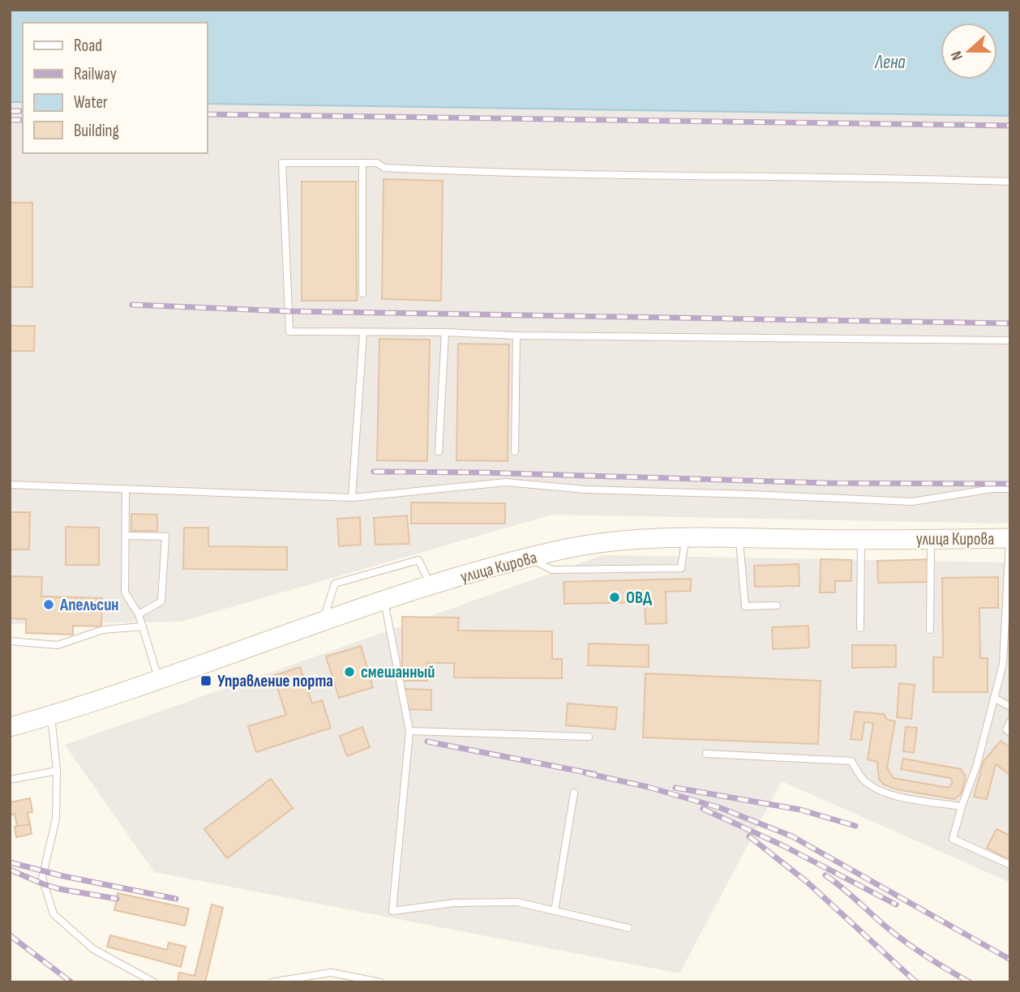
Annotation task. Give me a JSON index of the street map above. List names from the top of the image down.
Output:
{
  "streets": {
    "main road": ["улица Кирова"]
  },
  "water": ["Лена"],
  "places": {
    "other": ["ОВД", "Апельсин", "смешанный"],
    "transit": ["Управление порта"]
  },
  "legend": [
    "Road",
    "Railway",
    "Water",
    "Building"
  ],
  "north": "left"
}
